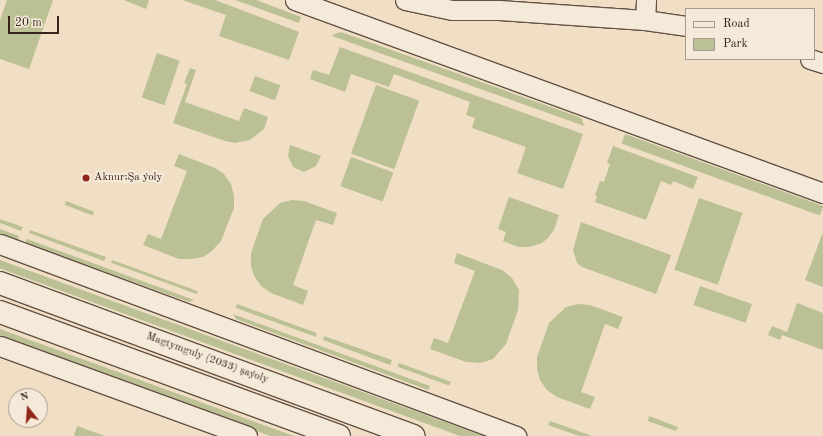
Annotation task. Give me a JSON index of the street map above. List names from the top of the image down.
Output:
{
  "streets": {
    "main road": ["Magtymguly (2033) şaýoly"]
  },
  "places": ["Aknur;Şa ýoly"],
  "legend": ["Road", "Park"],
  "scale_bar": "20 m",
  "north": "top"
}
